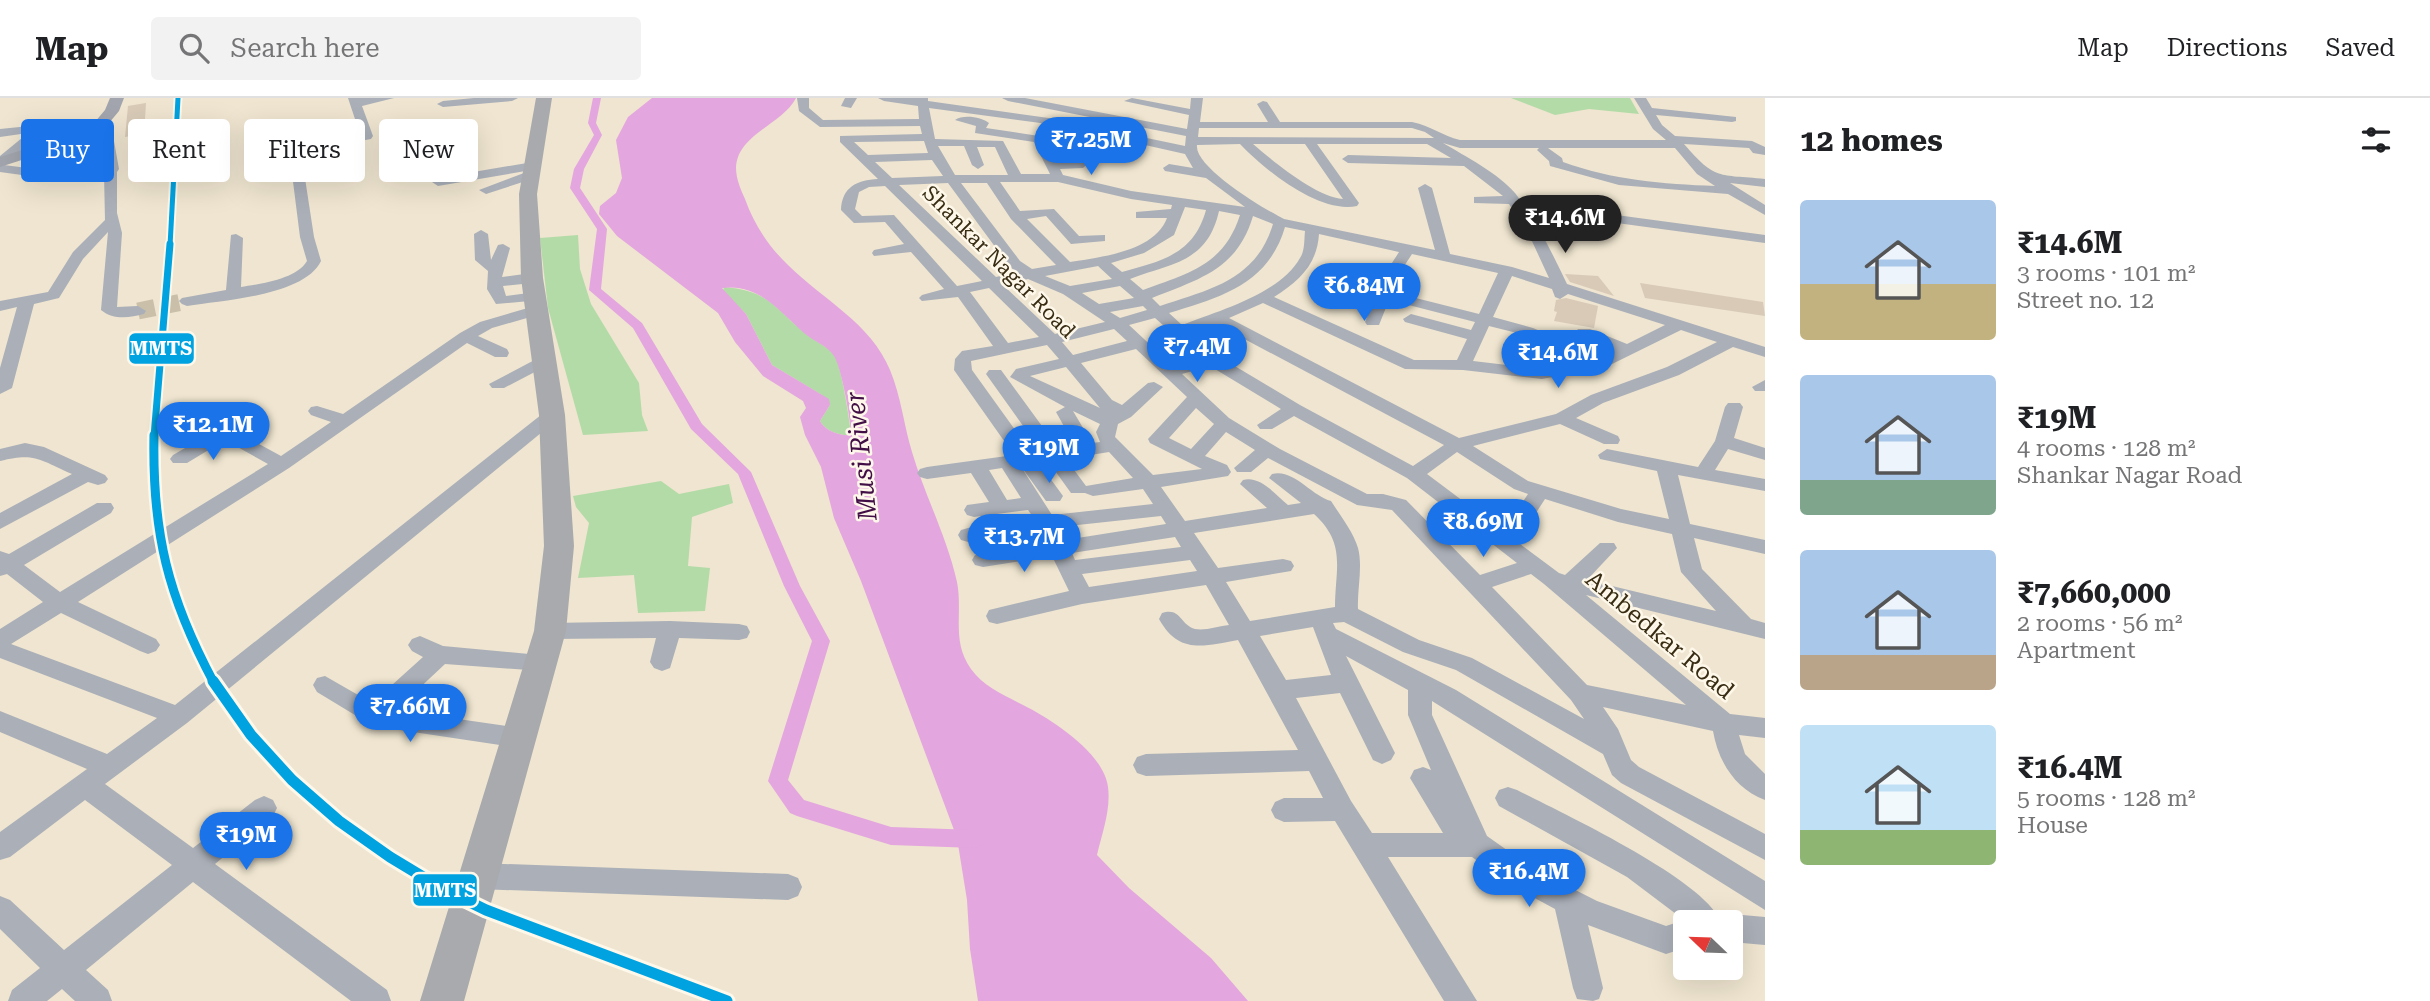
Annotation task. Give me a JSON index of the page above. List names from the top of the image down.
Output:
{
  "streets": {
    "street": ["Shankar Nagar Road", "Ambedkar Road"]
  },
  "water": ["Musi River"],
  "lines": ["transit line MMTS"],
  "north": "top left",
  "page": {
    "header": "Map",
    "search": "Search here",
    "nav": ["Map", "Directions", "Saved"],
    "heading": "12 homes",
    "price": [
      "₹7.25M",
      "₹14.6M",
      "₹6.84M",
      "₹7.4M",
      "₹14.6M",
      "₹12.1M",
      "₹19M",
      "₹8.69M",
      "₹13.7M",
      "₹7.66M",
      "₹19M",
      "₹16.4M"
    ],
    "chip": [
      "Buy",
      "Rent",
      "Filters",
      "New"
    ],
    "list": [
      {
        "name": "₹14.6M",
        "note": "3 rooms · 101 m² · Street no. 12"
      },
      {
        "name": "₹19M",
        "note": "4 rooms · 128 m² · Shankar Nagar Road"
      },
      {
        "name": "₹7,660,000",
        "note": "2 rooms · 56 m² · Apartment"
      },
      {
        "name": "₹16.4M",
        "note": "5 rooms · 128 m² · House"
      }
    ]
  }
}
